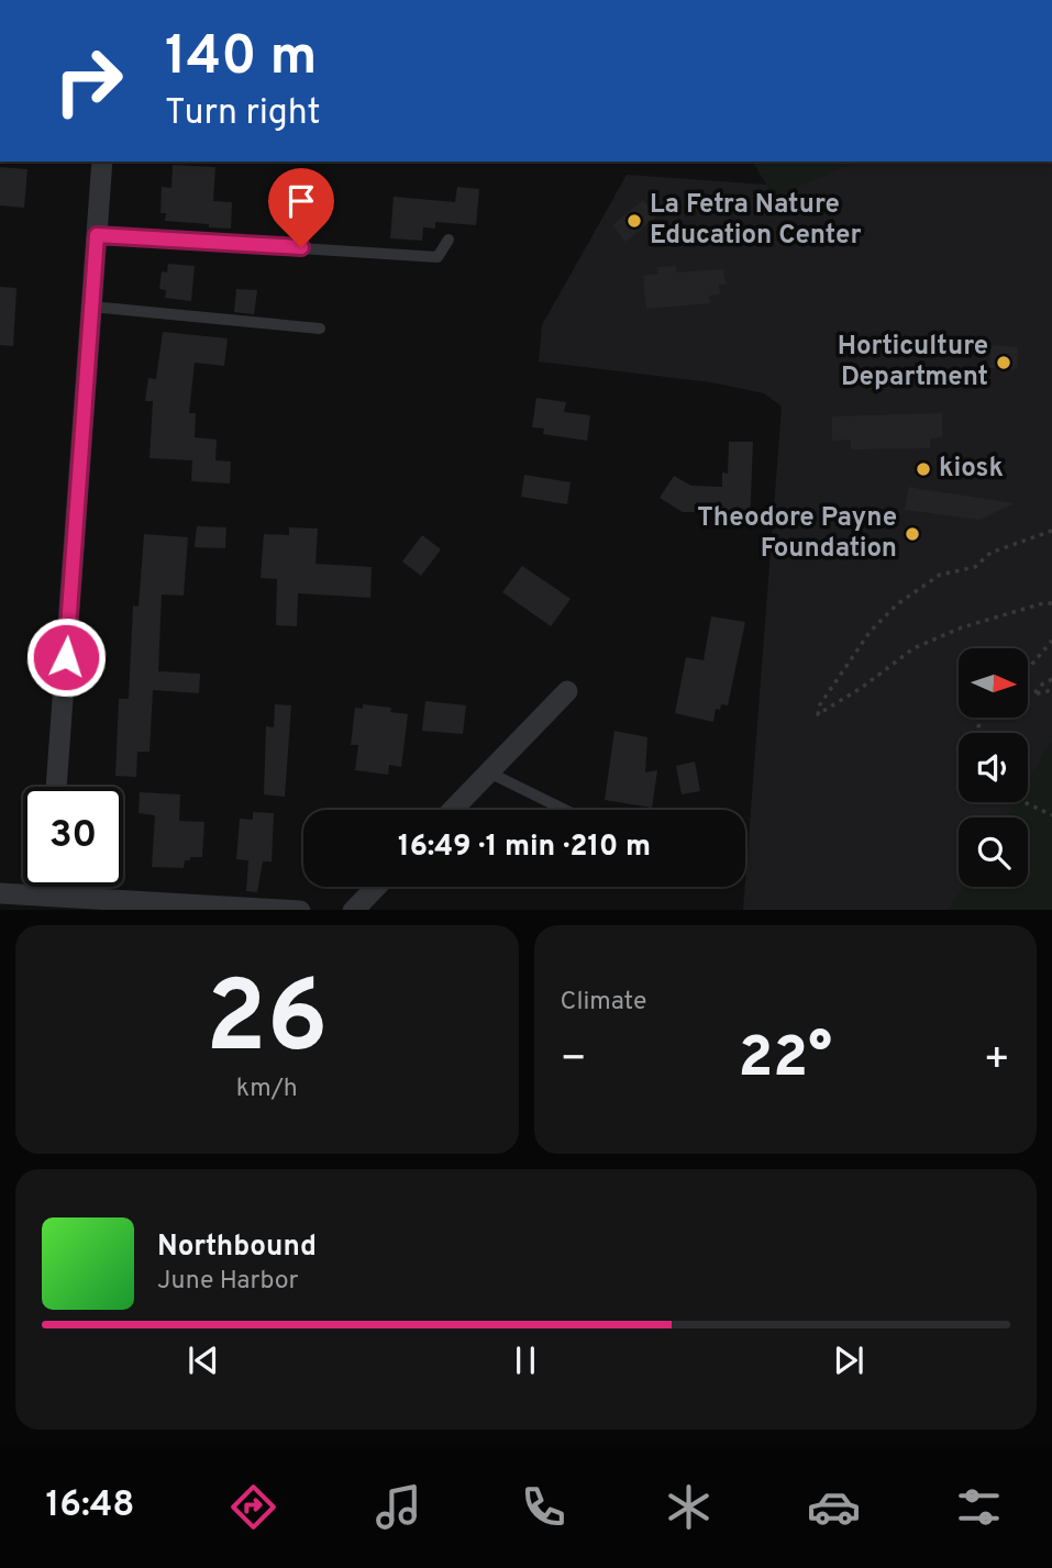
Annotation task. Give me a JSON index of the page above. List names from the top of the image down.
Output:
{
  "places": [
    "La Fetra Nature Education Center",
    "Horticulture Department",
    "kiosk",
    "Theodore Payne Foundation"
  ],
  "north": "right",
  "page": {
    "turn": ["140 m", "Turn right"],
    "limit": "30",
    "trip": "16:49 · 1 min · 210 m",
    "tile": [
      ["26", "km/h"],
      "Climate"
    ],
    "heat": ["−", "22°", "+"],
    "song": ["Northbound", "June Harbor"],
    "tabs": "16:48"
  }
}
